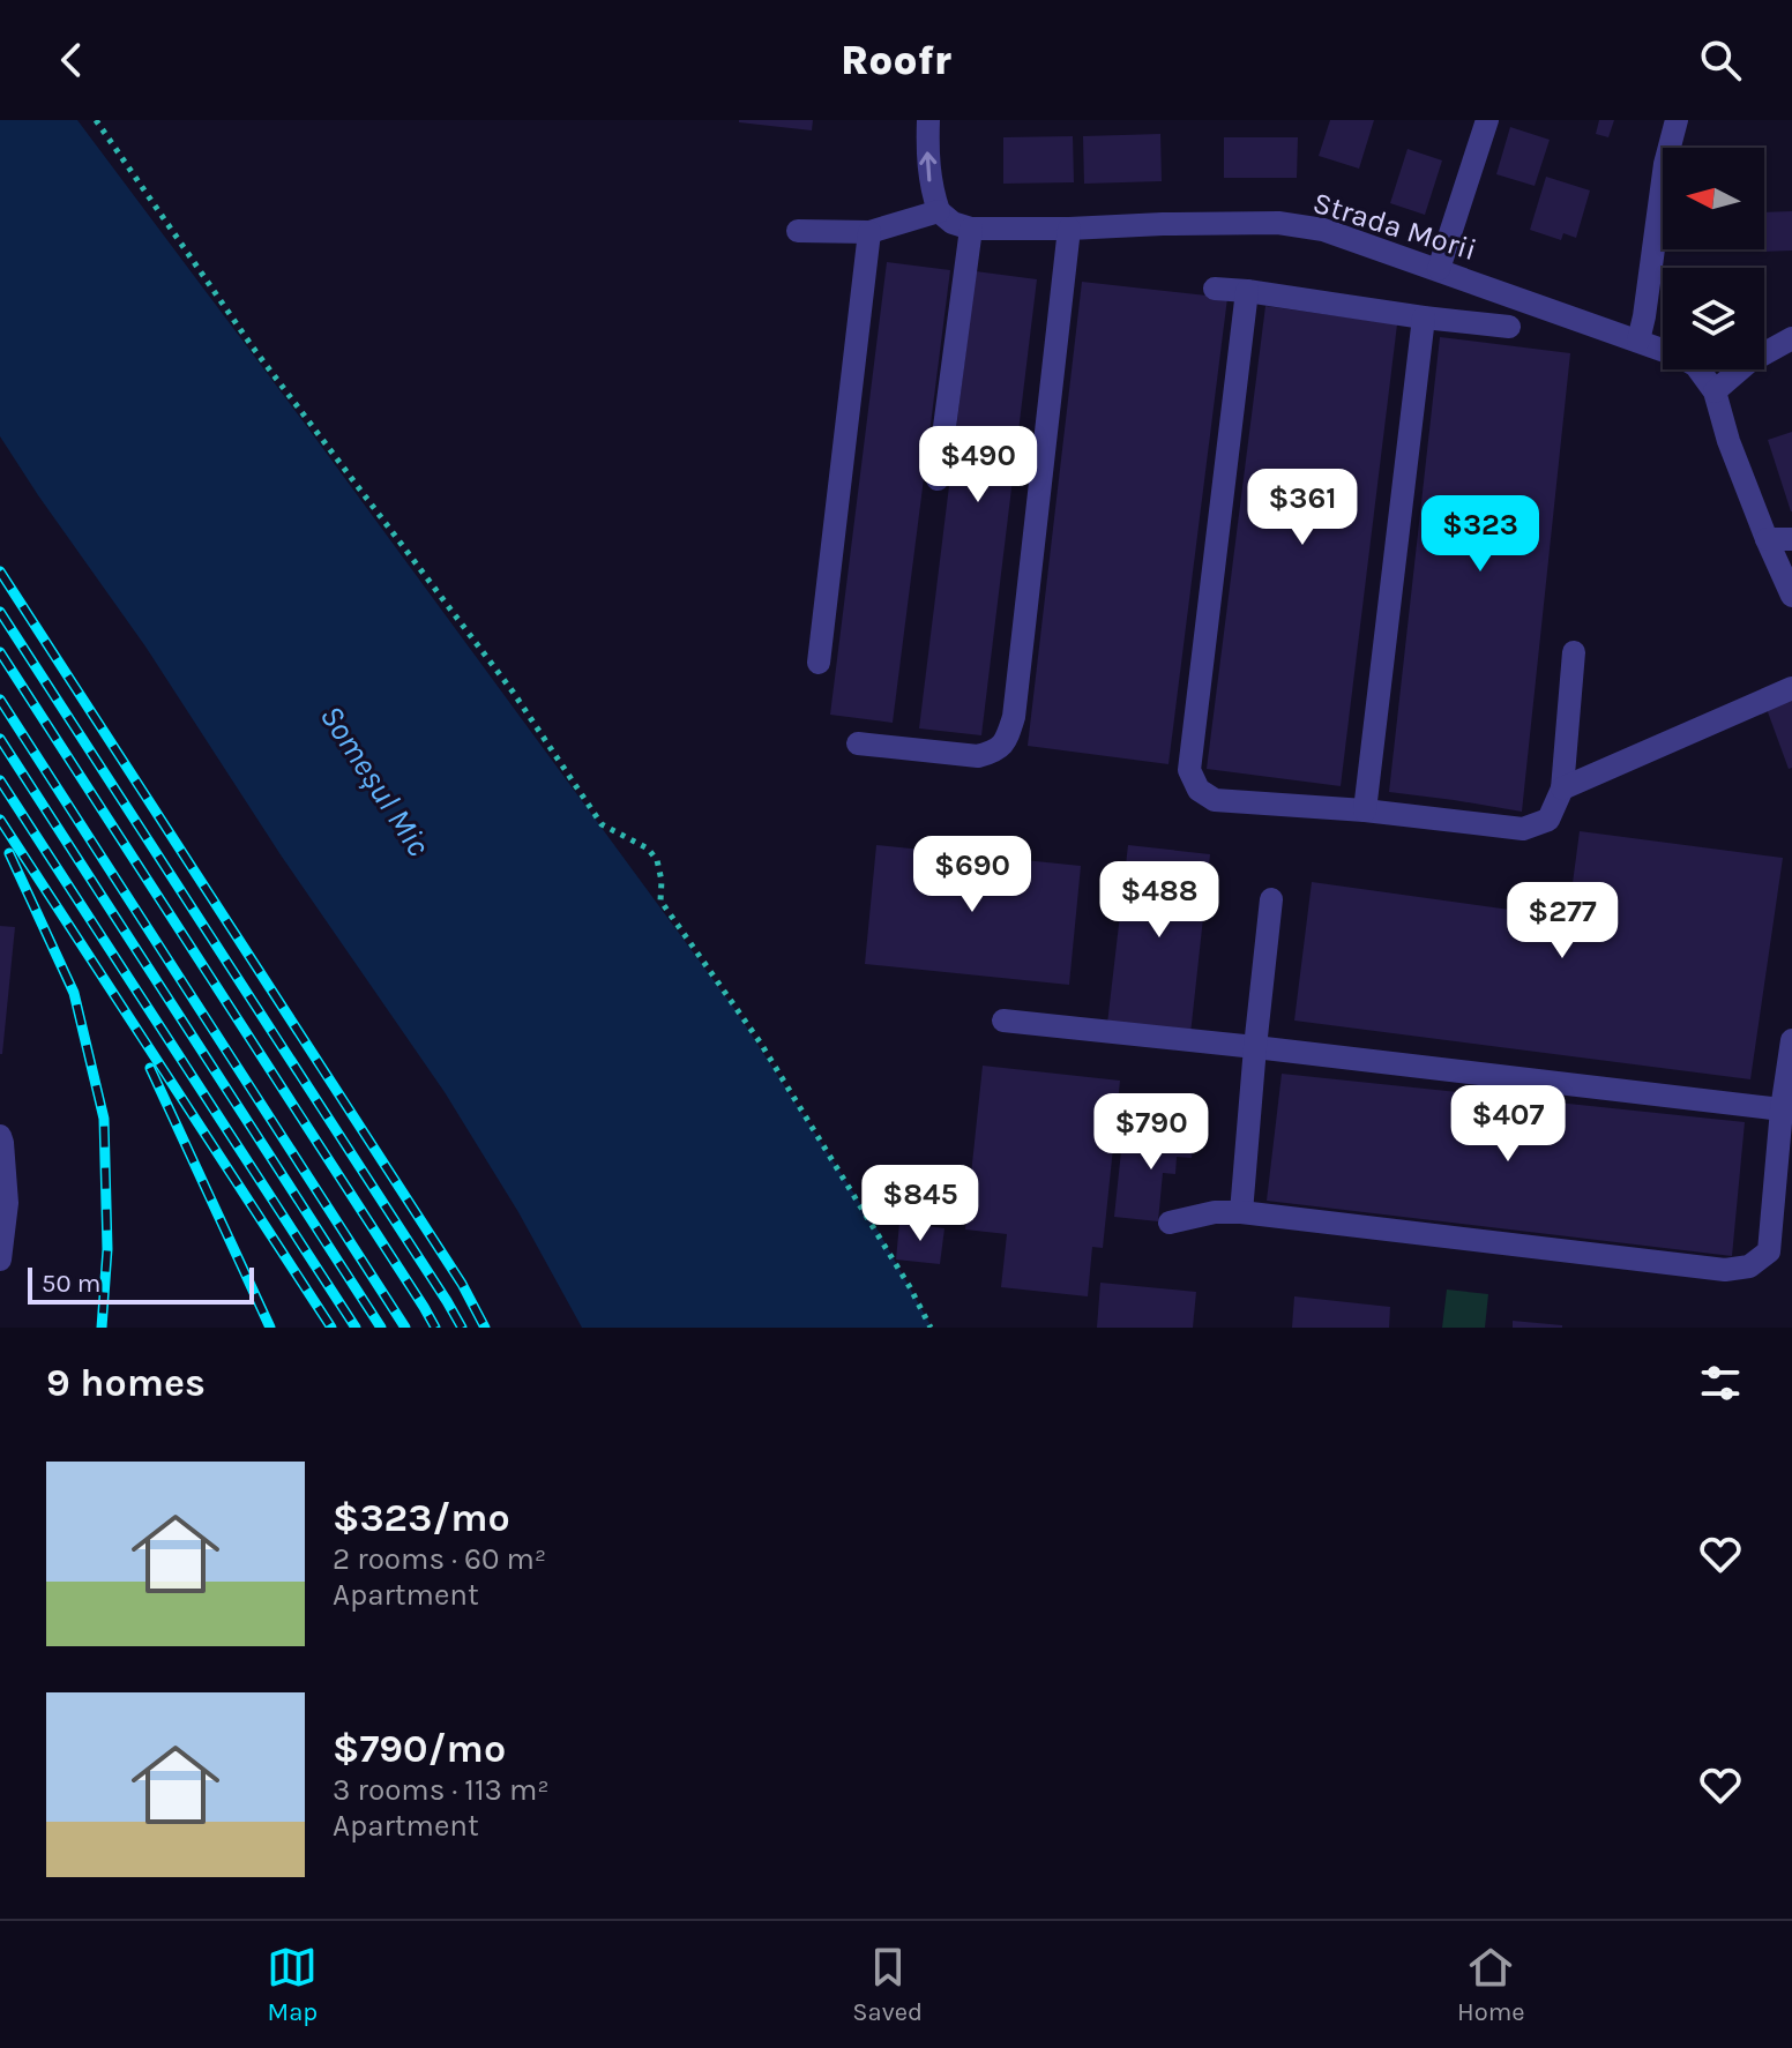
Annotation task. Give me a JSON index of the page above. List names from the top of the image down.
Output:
{
  "streets": {
    "street": ["Strada Morii"]
  },
  "water": ["Someșul Mic"],
  "scale_bar": "50 m",
  "north": "left",
  "page": {
    "header": "Roofr",
    "price": [
      "$490",
      "$361",
      "$323",
      "$690",
      "$488",
      "$277",
      "$407",
      "$790",
      "$845"
    ],
    "scale": "50 m",
    "heading": "9 homes",
    "list": [
      {
        "name": "$323/mo",
        "note": "2 rooms · 60 m² · Apartment"
      },
      {
        "name": "$790/mo",
        "note": "3 rooms · 113 m² · Apartment"
      }
    ],
    "tabs": ["Map", "Saved", "Home"]
  }
}
